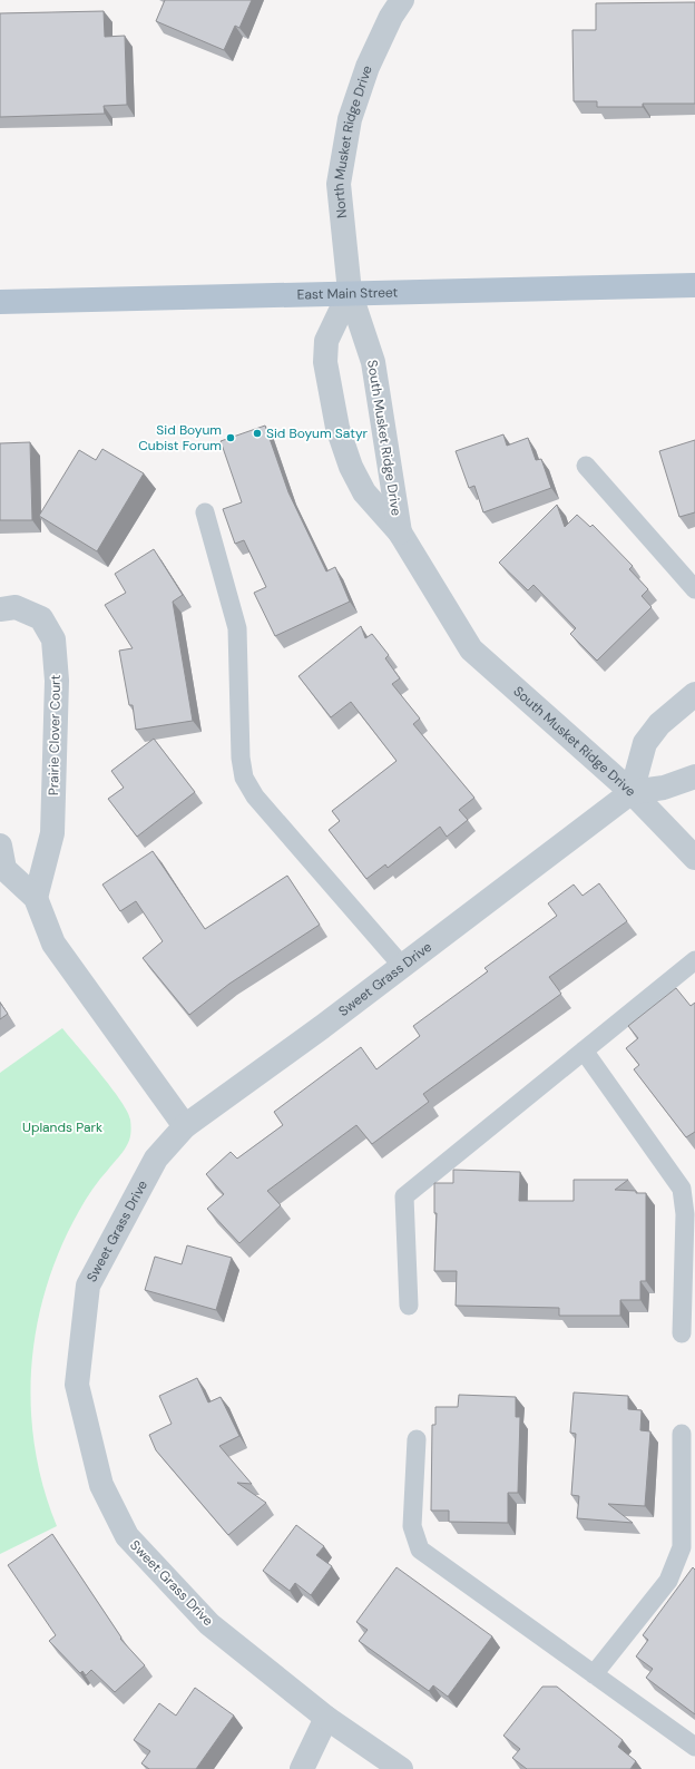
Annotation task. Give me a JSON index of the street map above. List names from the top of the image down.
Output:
{
  "streets": {
    "main road": ["East Main Street"],
    "street": [
      "North Musket Ridge Drive",
      "South Musket Ridge Drive",
      "Prairie Clover Court",
      "Sweet Grass Drive"
    ]
  },
  "crossings": [
    ["North Musket Ridge Drive", "East Main Street"],
    ["North Musket Ridge Drive", "South Musket Ridge Drive"],
    ["East Main Street", "South Musket Ridge Drive"],
    ["South Musket Ridge Drive", "Sweet Grass Drive"]
  ],
  "parks": ["Uplands Park"],
  "places": ["Sid Boyum Satyr", "Sid Boyum Cubist Forum"]
}
